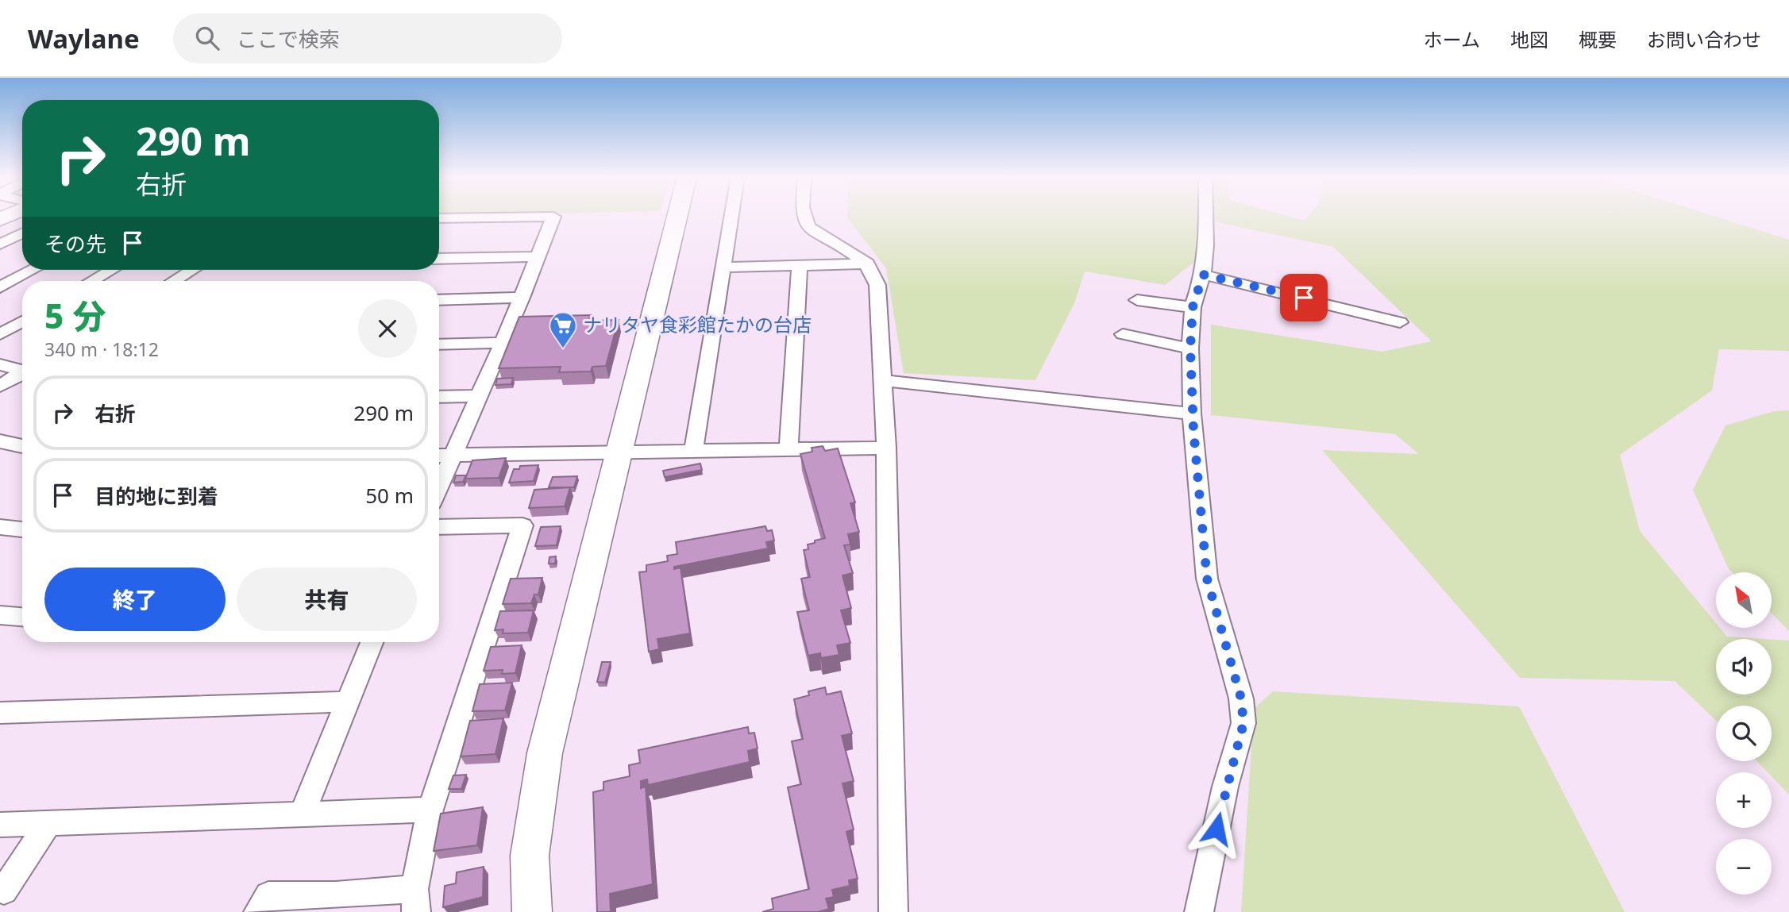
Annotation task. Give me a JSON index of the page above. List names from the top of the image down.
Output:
{
  "places": {
    "supermarket": ["ナリタヤ食彩館たかの台店"]
  },
  "north": "top left",
  "page": {
    "header": "Waylane",
    "search": "ここで検索",
    "nav": [
      "ホーム",
      "地図",
      "概要",
      "お問い合わせ"
    ],
    "turn": ["290 m", "右折"],
    "then": "その先",
    "heading": ["5 分", "340 m · 18:12"],
    "list": [
      {
        "name": "右折",
        "value": "290 m"
      },
      {
        "name": "目的地に到着",
        "value": "50 m"
      }
    ],
    "buttons": ["終了", "共有"],
    "map_buttons": ["+", "−"]
  }
}
